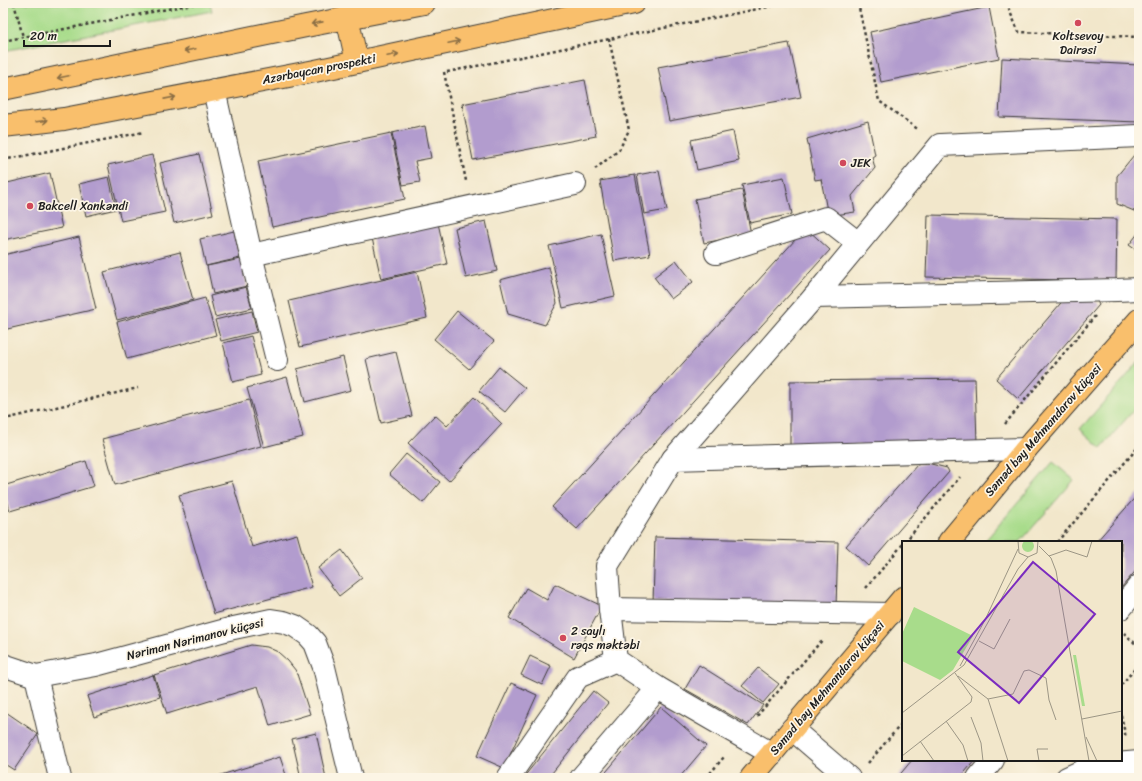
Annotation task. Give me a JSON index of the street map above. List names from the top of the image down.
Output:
{
  "streets": {
    "main road": ["Azərbaycan prospekti", "Səməd bəy Mehmandarov küçəsi"],
    "street": ["Nəriman Nərimanov küçəsi"]
  },
  "places": [
    "Koltsevoy Dairəsi",
    "JEK",
    "Bakcell Xankəndi",
    "2 saylı rəqs məktəbi"
  ],
  "scale_bar": "20 m"
}
